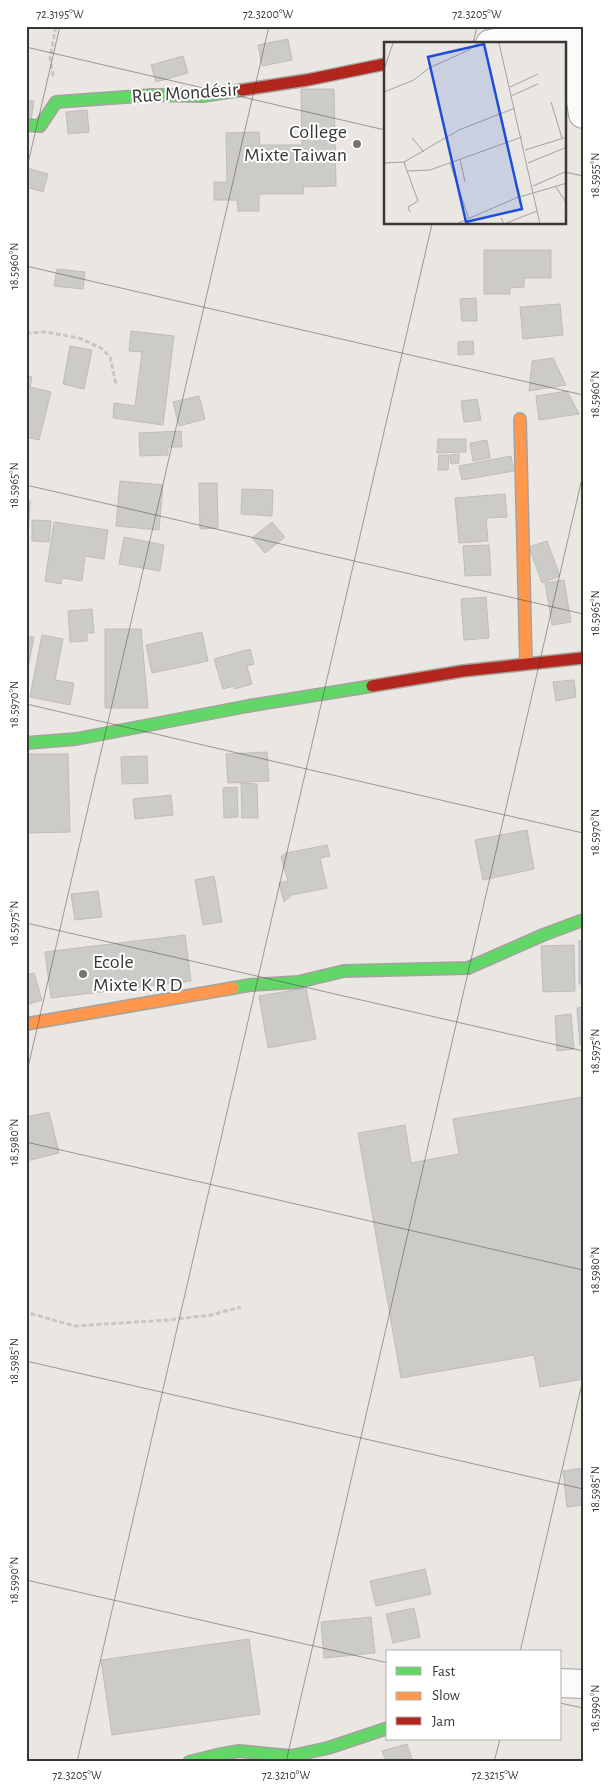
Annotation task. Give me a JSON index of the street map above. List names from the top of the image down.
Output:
{
  "streets": {
    "street": ["Rue Mondésir"]
  },
  "places": ["College Mixte Taiwan", "Ecole Mixte K R D"],
  "legend": ["Fast", "Slow", "Jam"],
  "coordinates": [
    "72.3195°W",
    "72.3200°W",
    "72.3205°W",
    "18.5955°N",
    "18.5960°N",
    "18.5965°N",
    "18.5970°N",
    "18.5975°N",
    "18.5980°N",
    "18.5985°N",
    "18.5990°N",
    "72.3210°W",
    "72.3215°W"
  ]
}
